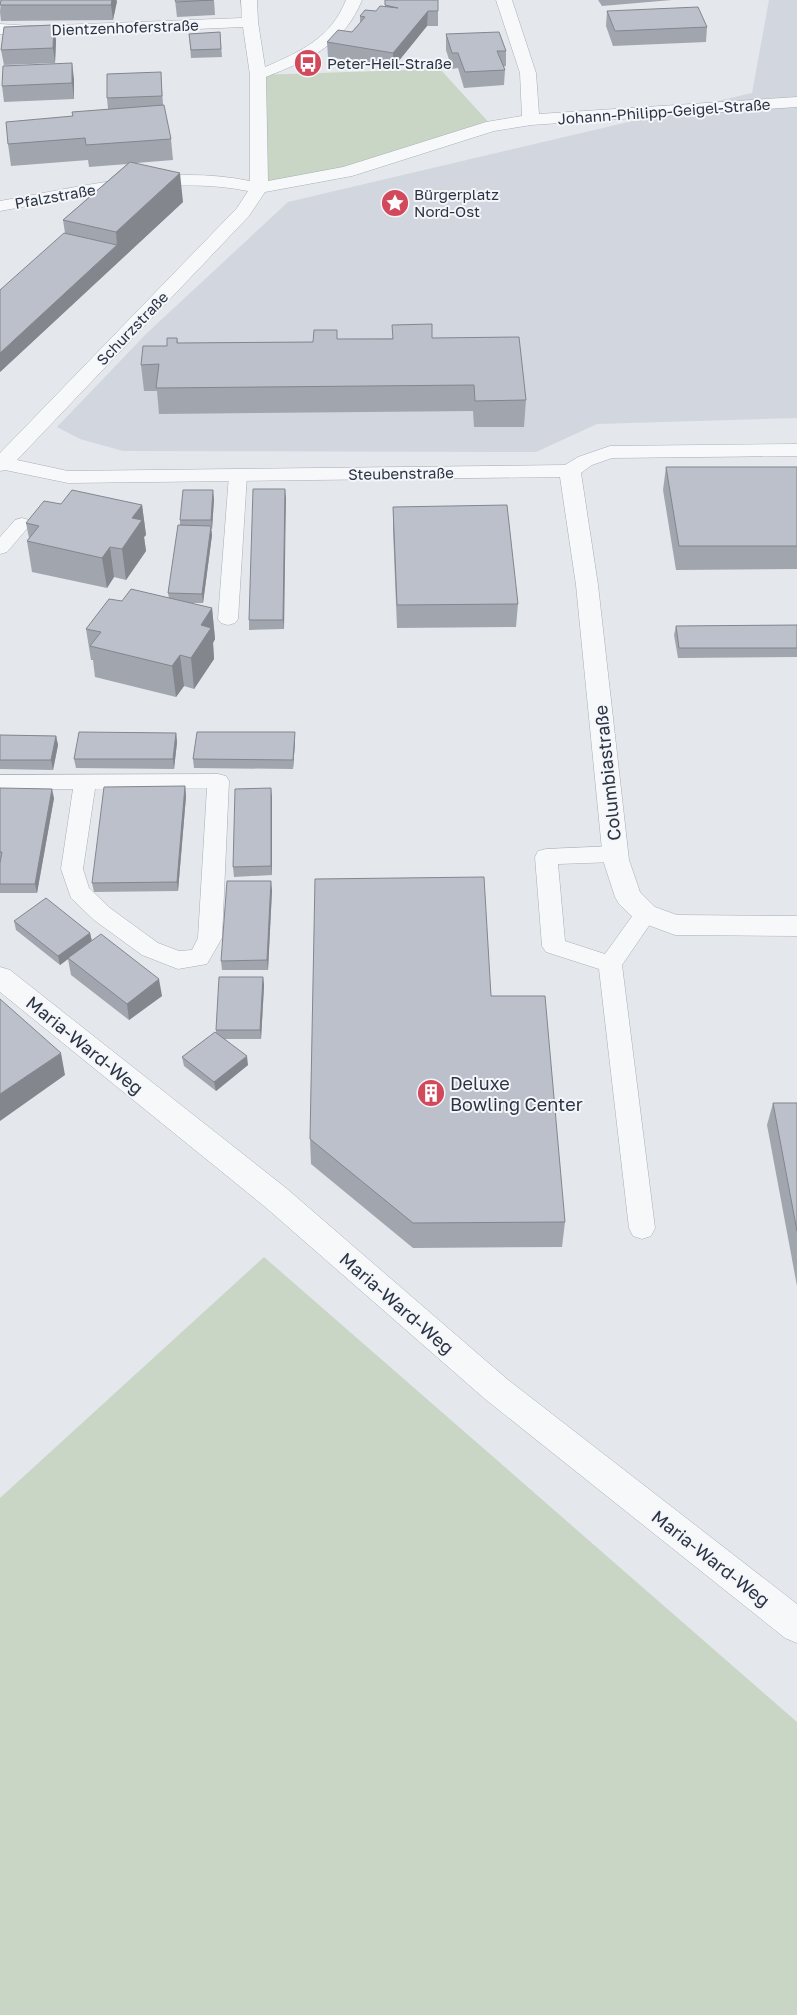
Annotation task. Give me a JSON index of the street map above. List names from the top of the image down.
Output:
{
  "streets": {
    "street": [
      "Dientzenhoferstraße",
      "Johann-Philipp-Geigel-Straße",
      "Pfalzstraße",
      "Schurzstraße",
      "Steubenstraße",
      "Columbiastraße",
      "Maria-Ward-Weg"
    ]
  },
  "crossings": [
    ["Pfalzstraße", "Schurzstraße"],
    ["Schurzstraße", "Steubenstraße"],
    ["Steubenstraße", "Columbiastraße"]
  ],
  "places": {
    "bus stop": ["Peter-Heil-Straße"],
    "place": ["Bürgerplatz Nord-Ost"],
    "building": ["Deluxe Bowling Center"]
  }
}
